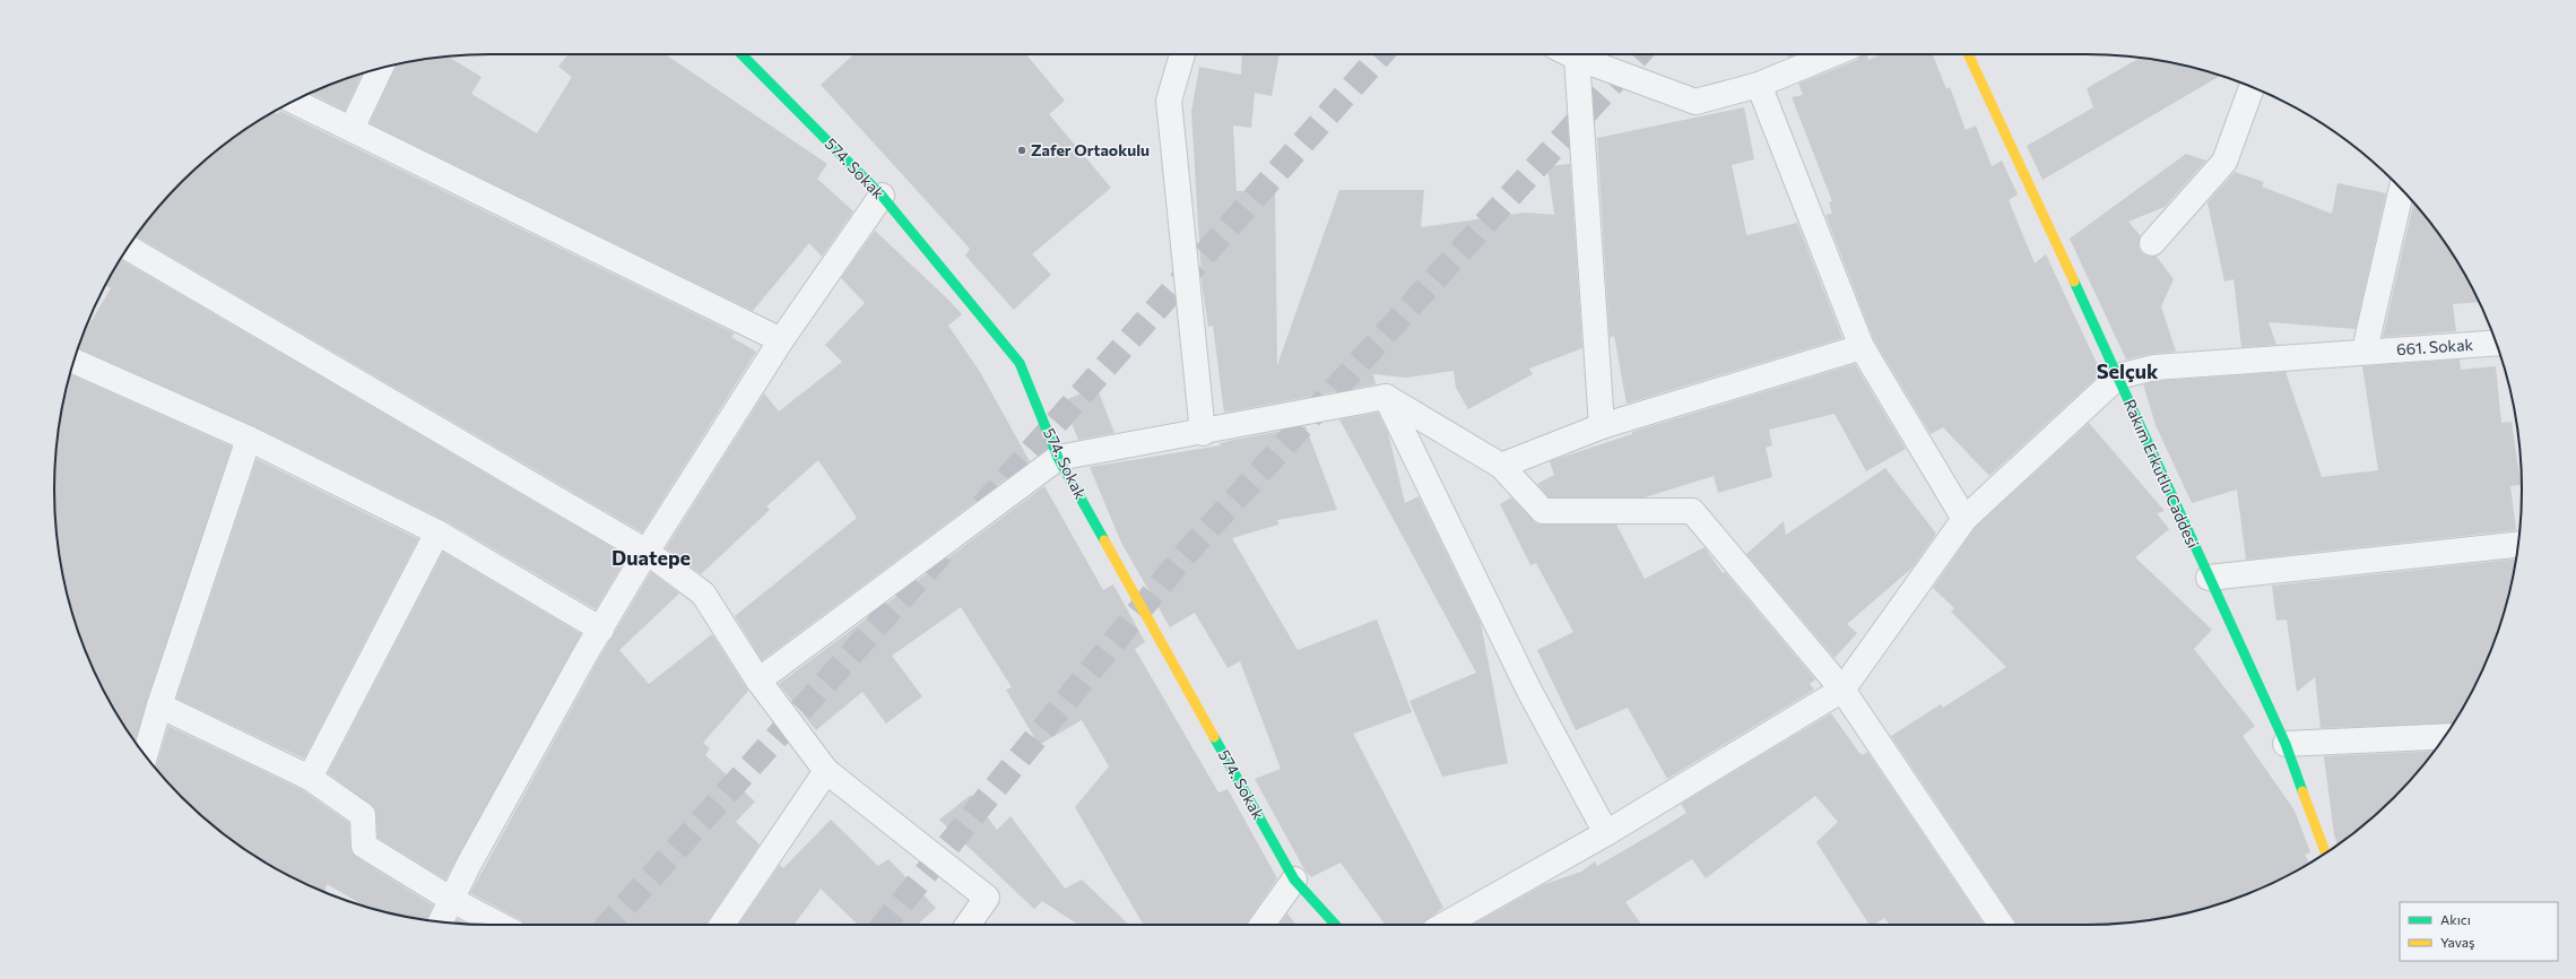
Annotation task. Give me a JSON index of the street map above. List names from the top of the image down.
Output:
{
  "streets": {
    "street": ["574. Sokak", "661. Sokak", "Rakım Erkutlu Caddesi"]
  },
  "crossings": [
    ["661. Sokak", "Rakım Erkutlu Caddesi"]
  ],
  "districts": ["Selçuk", "Duatepe"],
  "places": ["Zafer Ortaokulu"],
  "legend": ["Akıcı", "Yavaş"]
}
